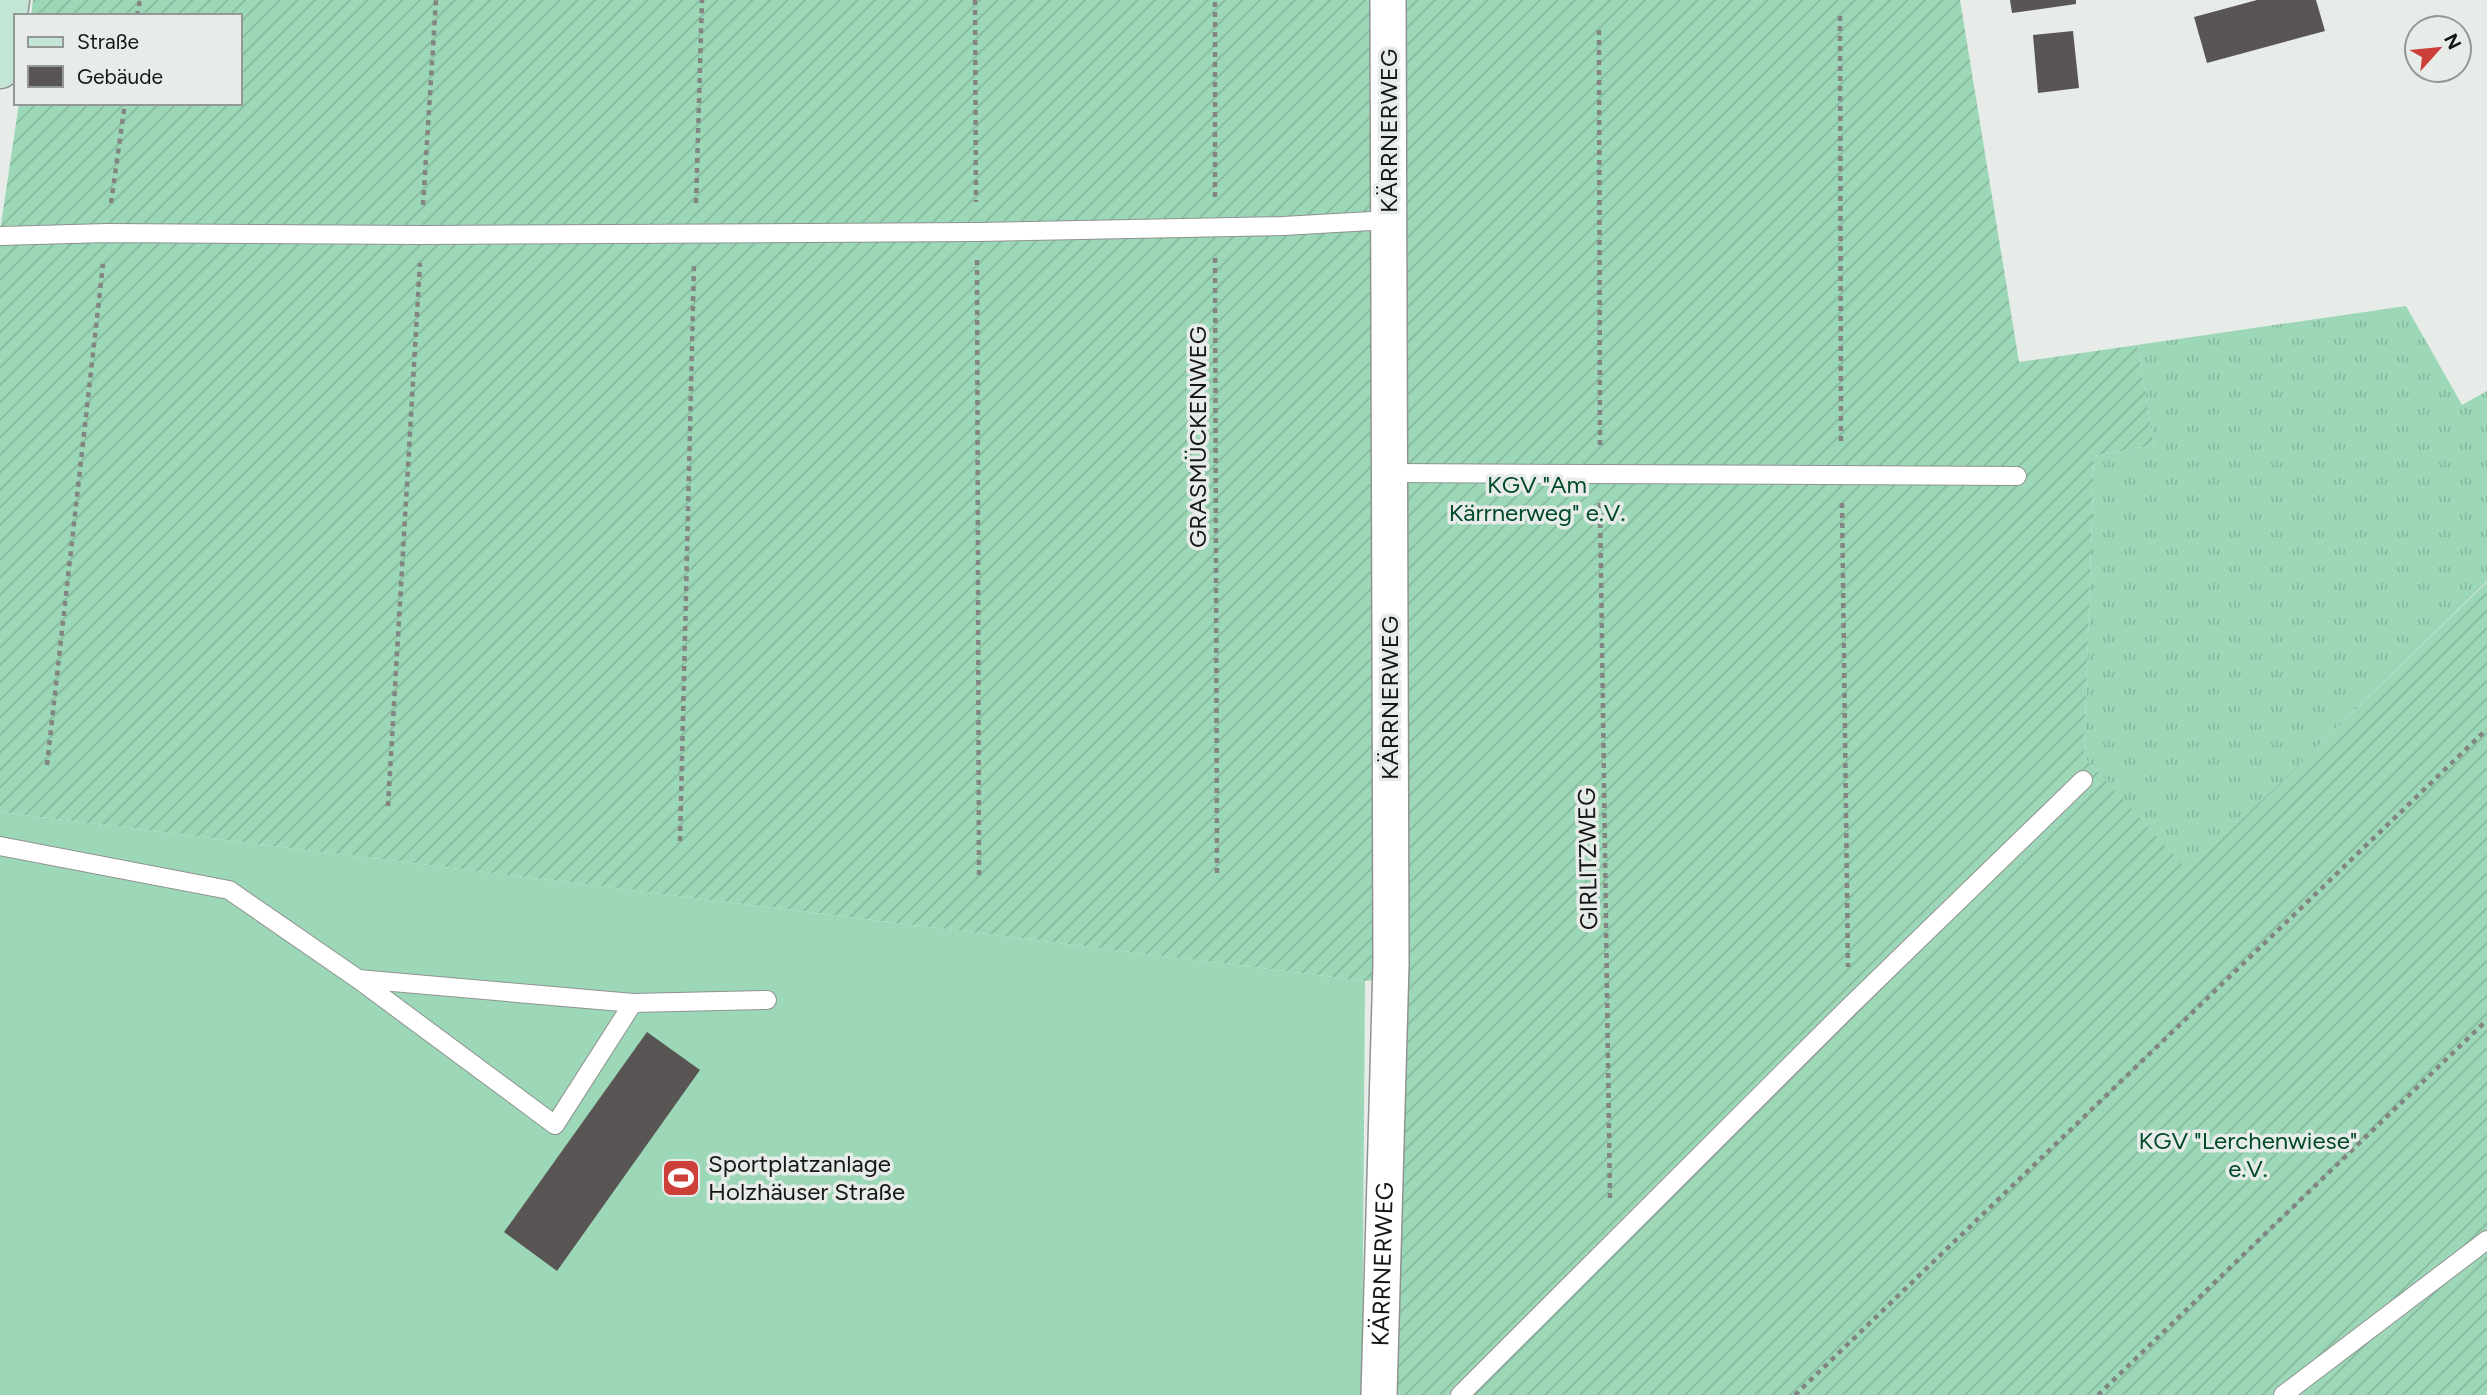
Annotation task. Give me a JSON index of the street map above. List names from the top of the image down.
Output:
{
  "streets": {
    "street": ["KÄRRNERWEG"],
    "path": ["GRASMÜCKENWEG", "GIRLITZWEG"]
  },
  "parks": ["KGV \"Am Kärrnerweg\" e.V.", "KGV \"Lerchenwiese\" e.V."],
  "places": {
    "sports": ["Sportplatzanlage Holzhäuser Straße"]
  },
  "legend": ["Straße", "Gebäude"],
  "north": "top right"
}
